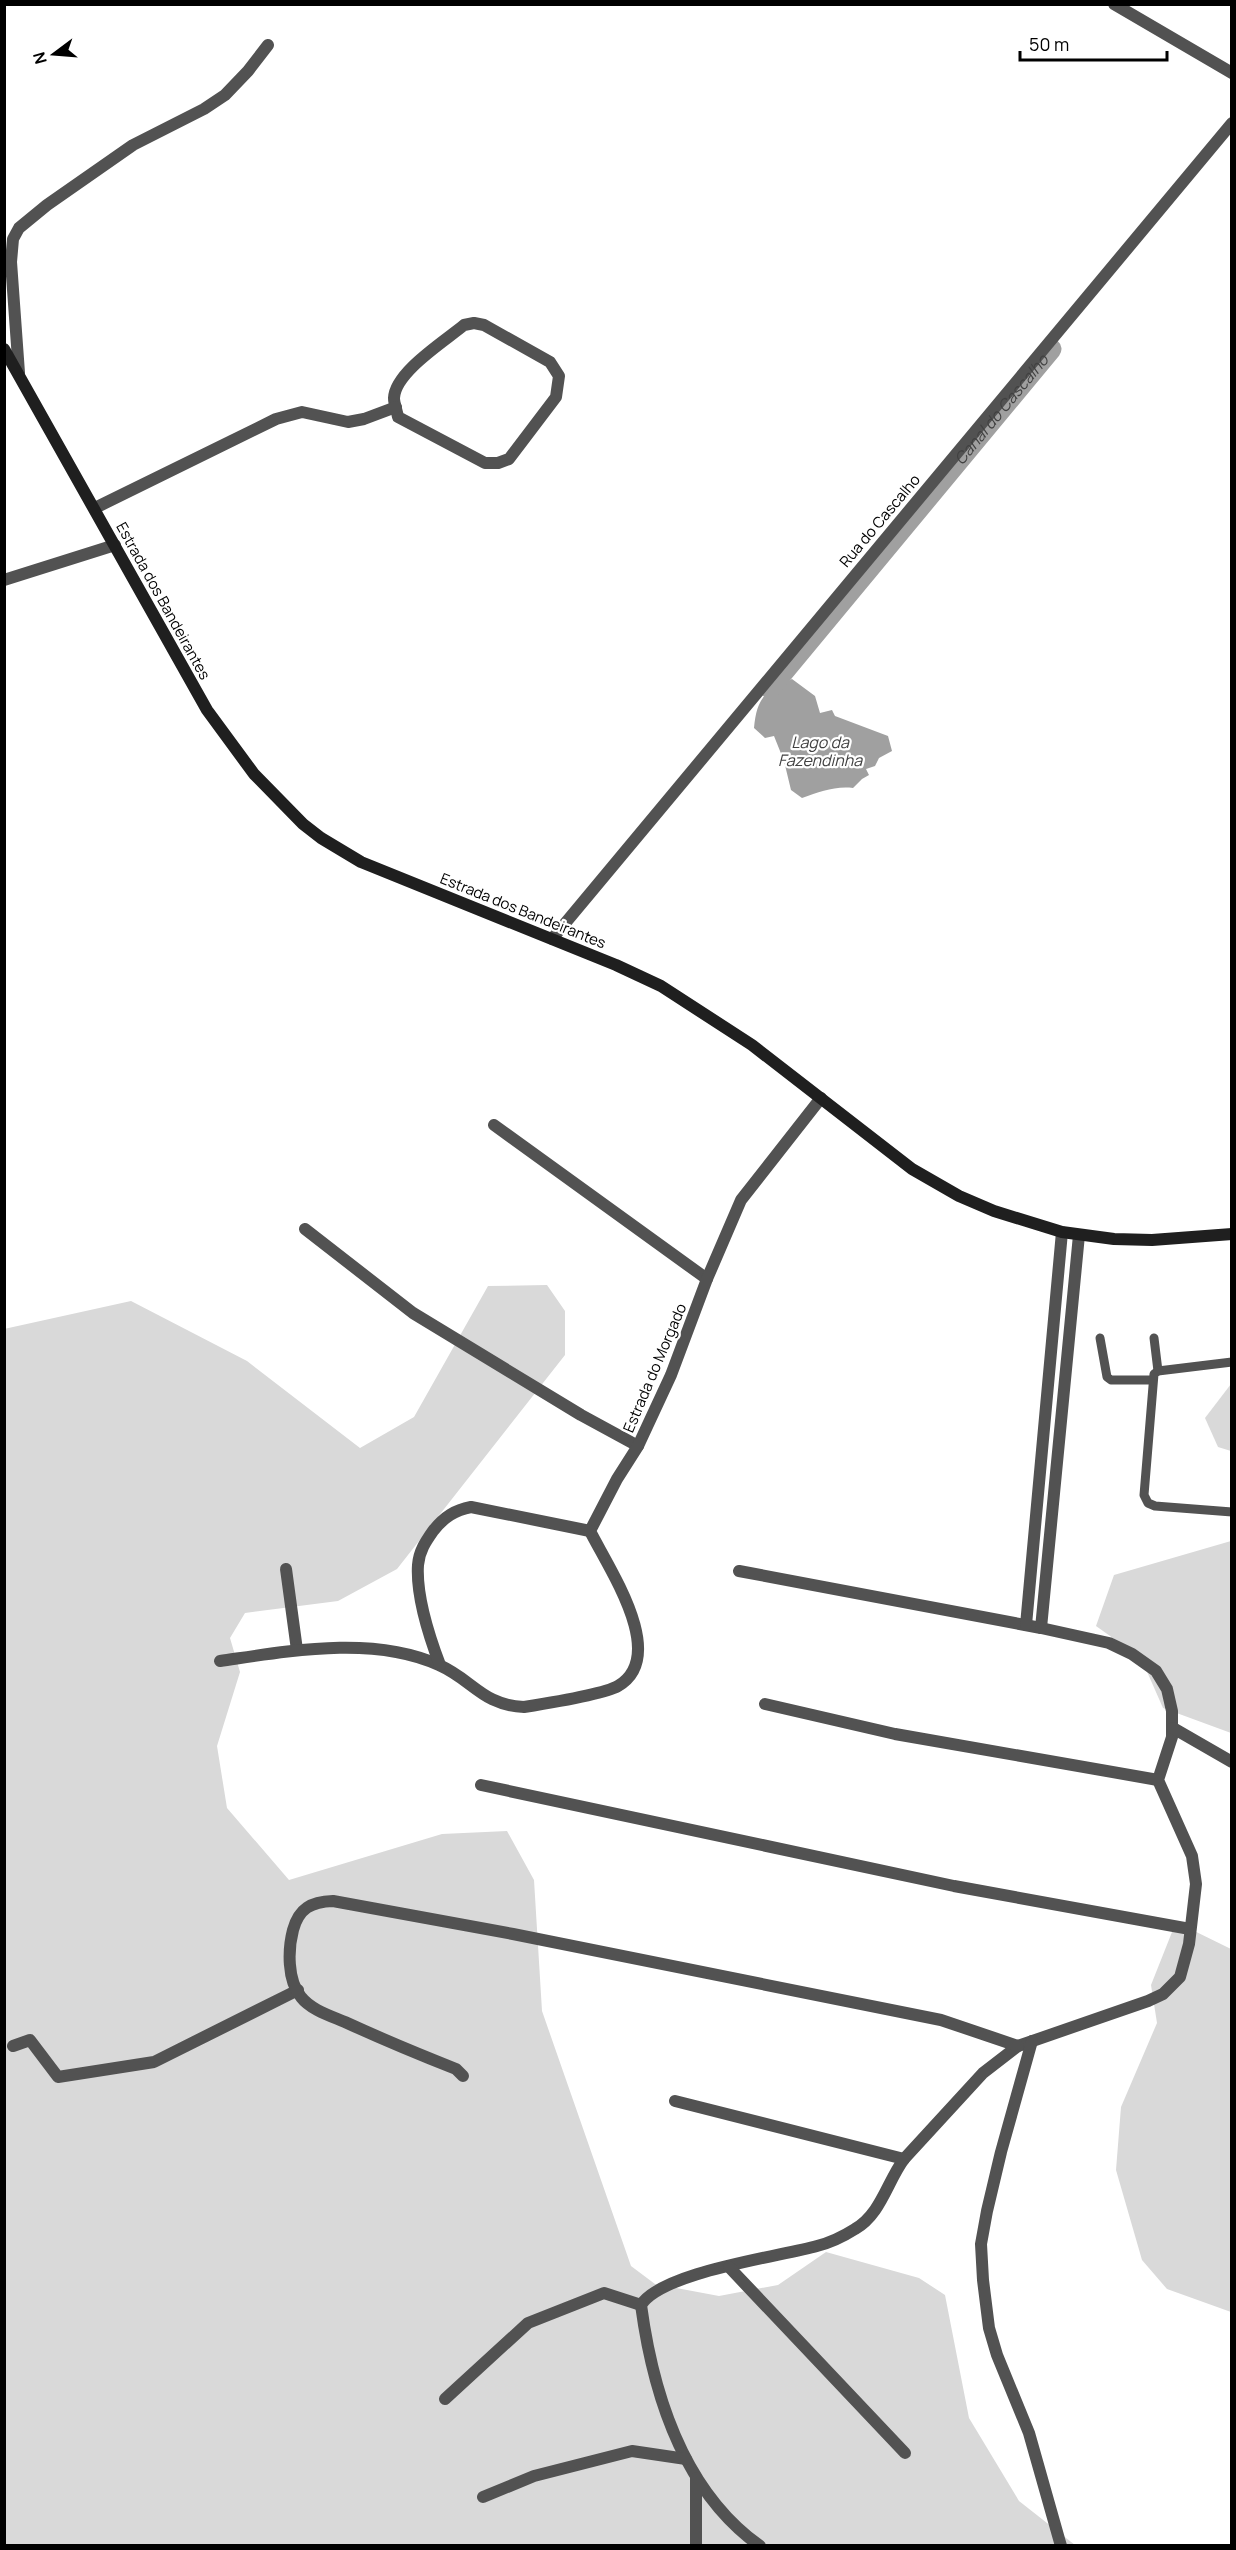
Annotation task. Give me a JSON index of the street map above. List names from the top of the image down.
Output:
{
  "streets": {
    "main road": ["Estrada dos Bandeirantes"],
    "street": ["Rua do Cascalho", "Estrada do Morgado"]
  },
  "crossings": [
    ["Rua do Cascalho", "Estrada dos Bandeirantes"],
    ["Estrada dos Bandeirantes", "Estrada do Morgado"]
  ],
  "water": ["Canal do Cascalho", "Lago da Fazendinha"],
  "scale_bar": "50 m",
  "north": "left"
}
